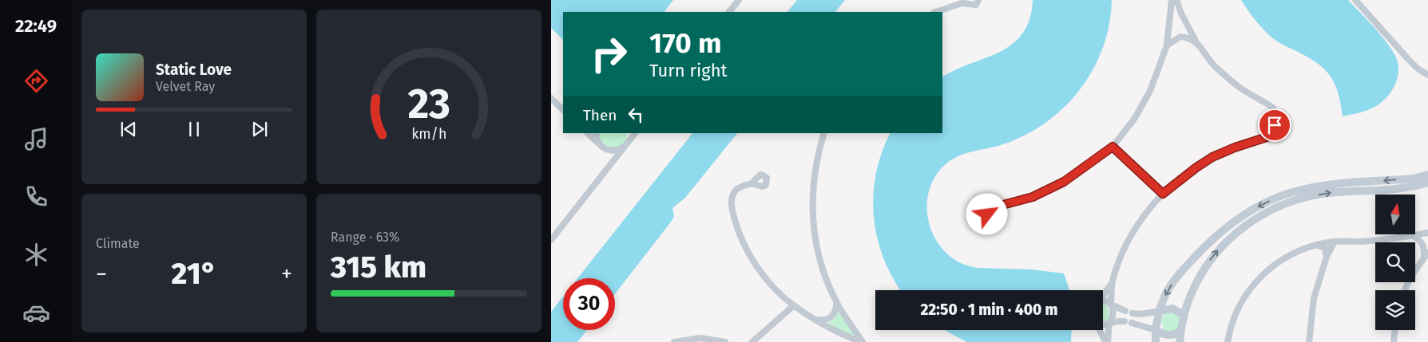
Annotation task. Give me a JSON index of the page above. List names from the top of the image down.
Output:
{
  "north": "top",
  "page": {
    "tabs": "22:49",
    "turn": ["170 m", "Turn right"],
    "song": ["Static Love", "Velvet Ray"],
    "then": "Then",
    "tile": [
      "Climate",
      ["Range · 63%", "315 km"]
    ],
    "heat": ["−", "21°", "+"],
    "limit": "30",
    "trip": "22:50 · 1 min · 400 m",
    "gauge": ["23", "km/h"]
  }
}
